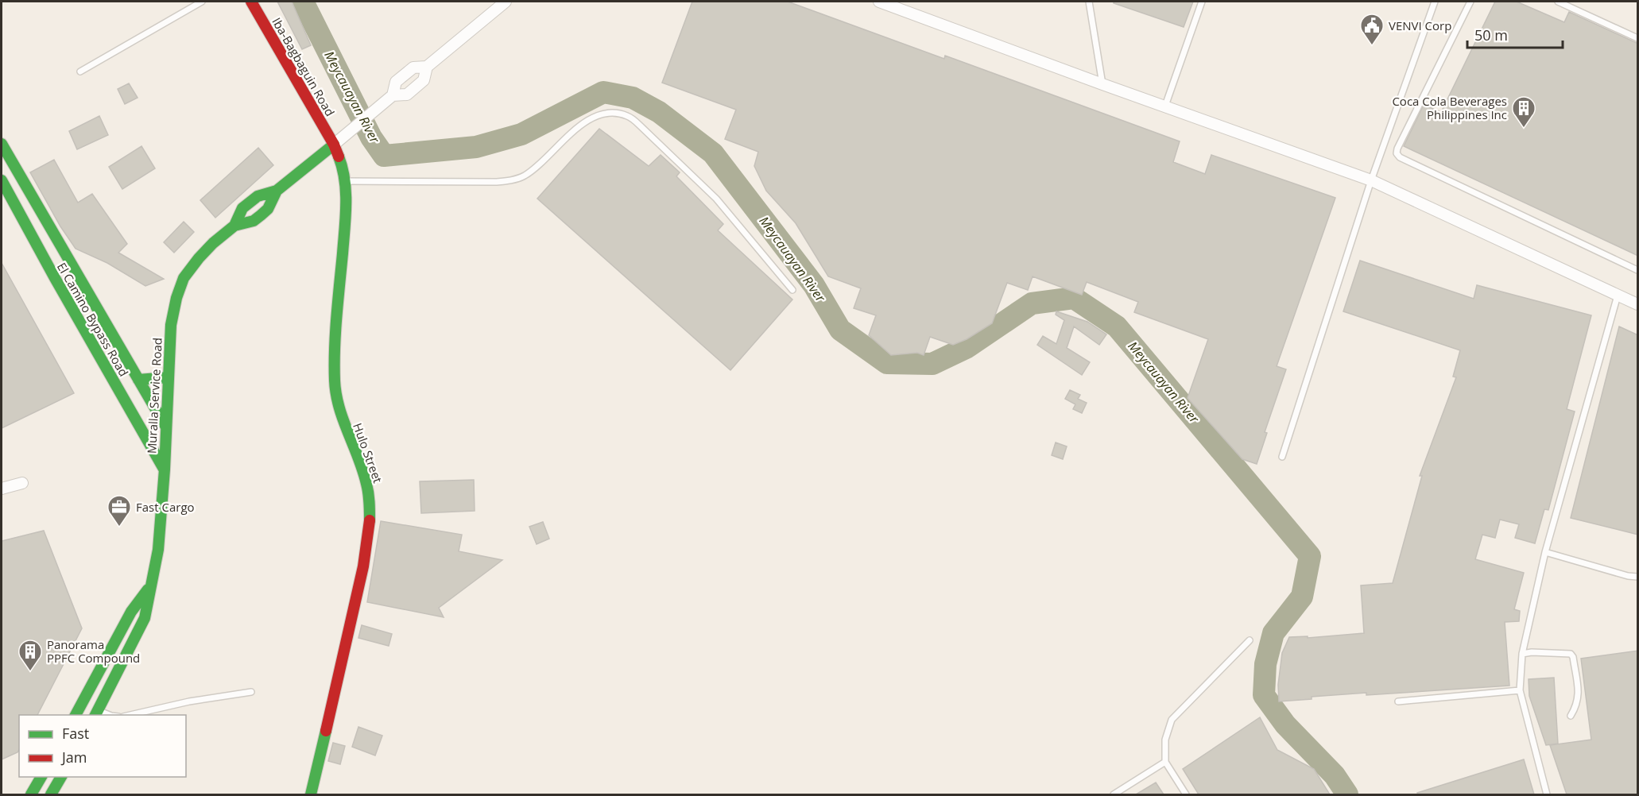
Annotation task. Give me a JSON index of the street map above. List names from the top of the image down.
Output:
{
  "streets": {
    "street": [
      "Iba-Bagbaguin Road",
      "El Camino Bypass Road",
      "Muralla Service Road",
      "Hulo Street"
    ]
  },
  "crossings": [
    ["Iba-Bagbaguin Road", "Muralla Service Road"],
    ["Iba-Bagbaguin Road", "Hulo Street"],
    ["El Camino Bypass Road", "Muralla Service Road"],
    ["Muralla Service Road", "Hulo Street"]
  ],
  "water": ["Meycauayan River"],
  "places": {
    "public building": ["VENVI Corp"],
    "building": ["Coca Cola Beverages Philippines Inc", "Panorama PPFC Compound"],
    "office": ["Fast Cargo"]
  },
  "legend": ["Fast", "Jam"],
  "scale_bar": "50 m"
}
